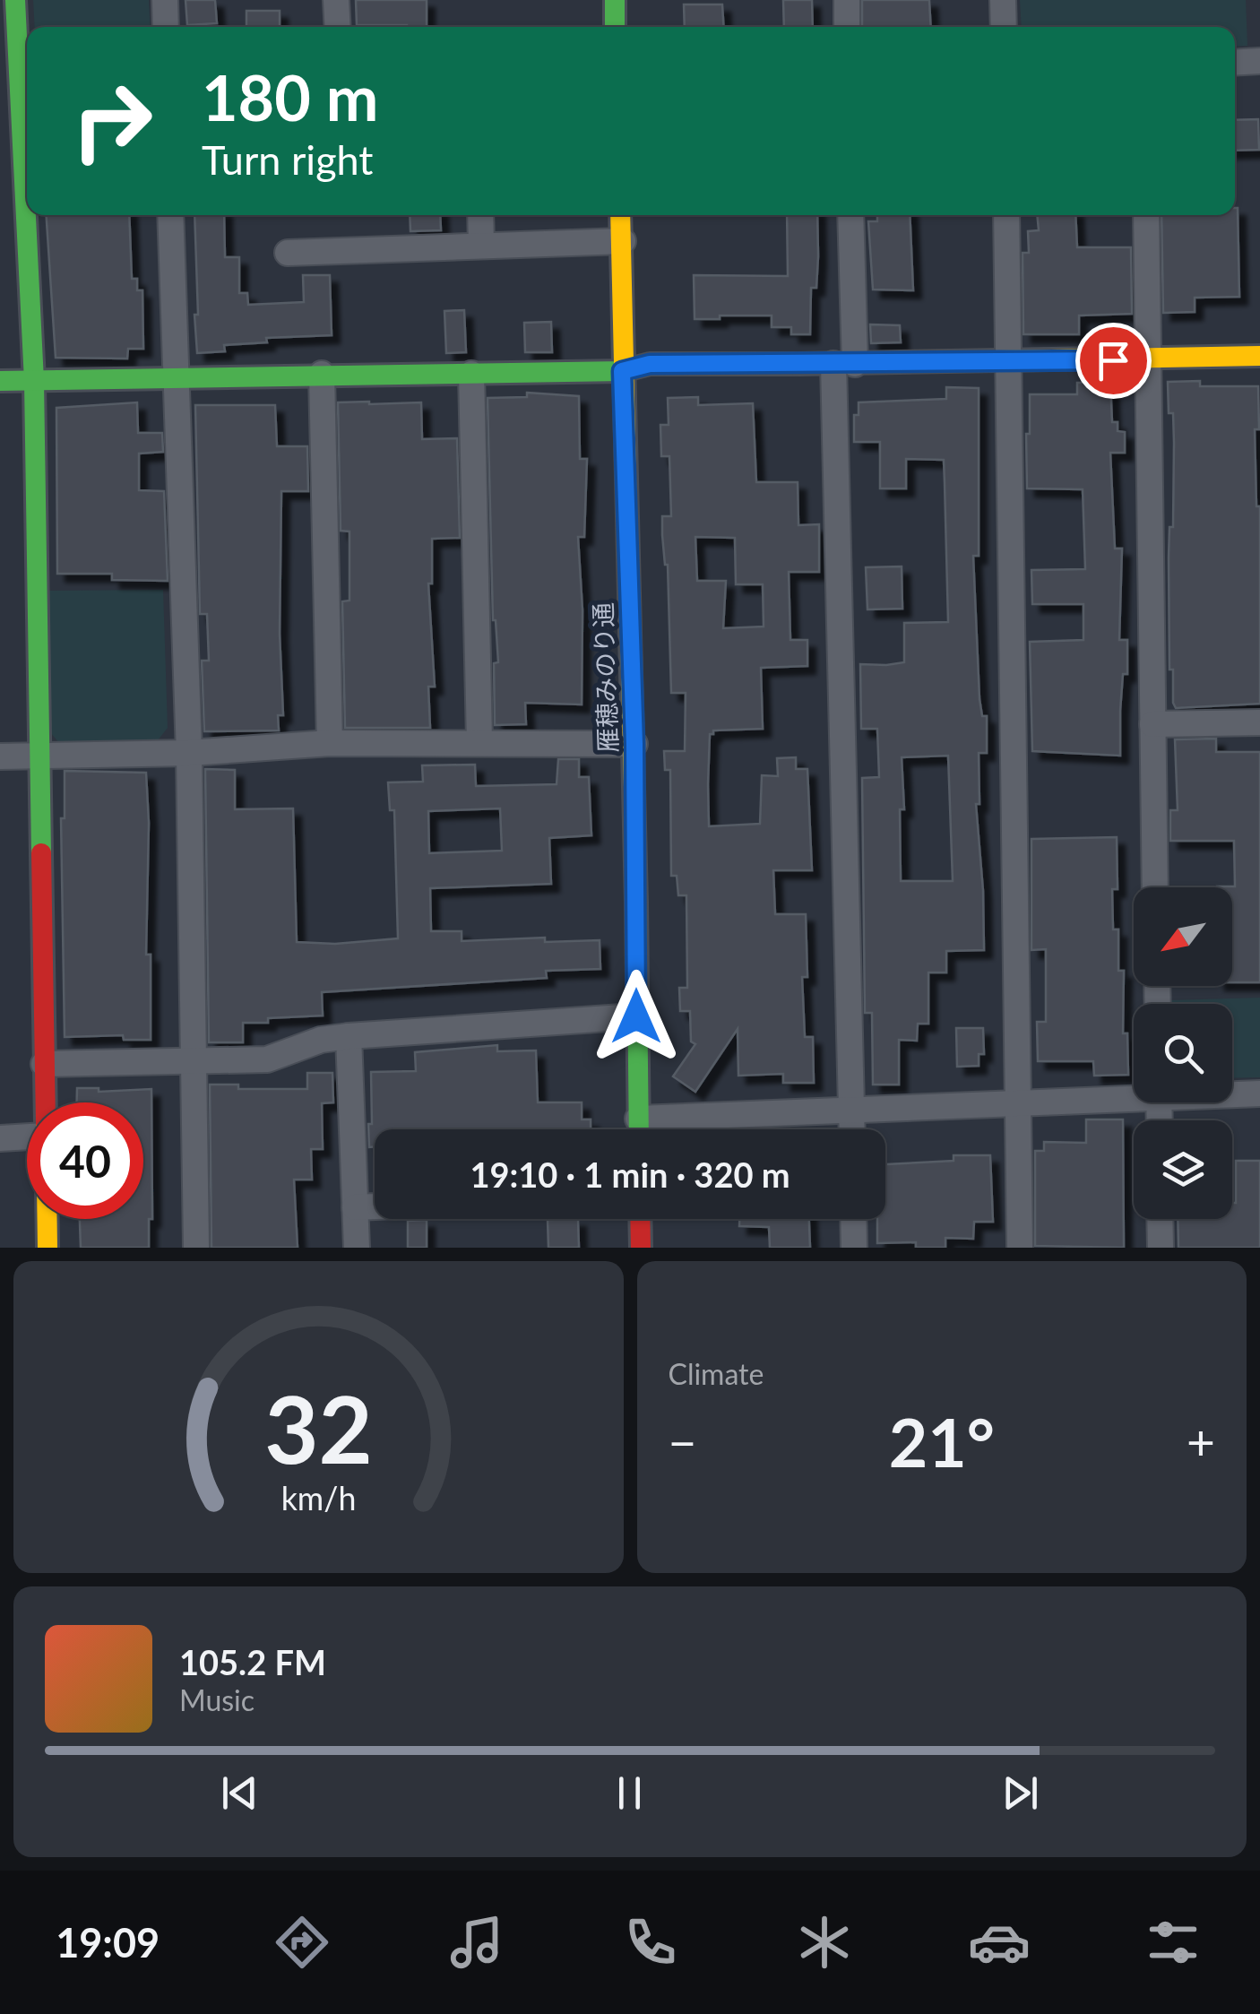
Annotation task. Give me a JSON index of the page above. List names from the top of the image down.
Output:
{
  "streets": {
    "street": ["雁穂みのり通"]
  },
  "north": "bottom left",
  "page": {
    "turn": ["180 m", "Turn right"],
    "limit": "40",
    "trip": "19:10 · 1 min · 320 m",
    "tile": "Climate",
    "heat": ["−", "21°", "+"],
    "song": ["105.2 FM", "Music"],
    "tabs": "19:09",
    "gauge": ["32", "km/h"]
  }
}
